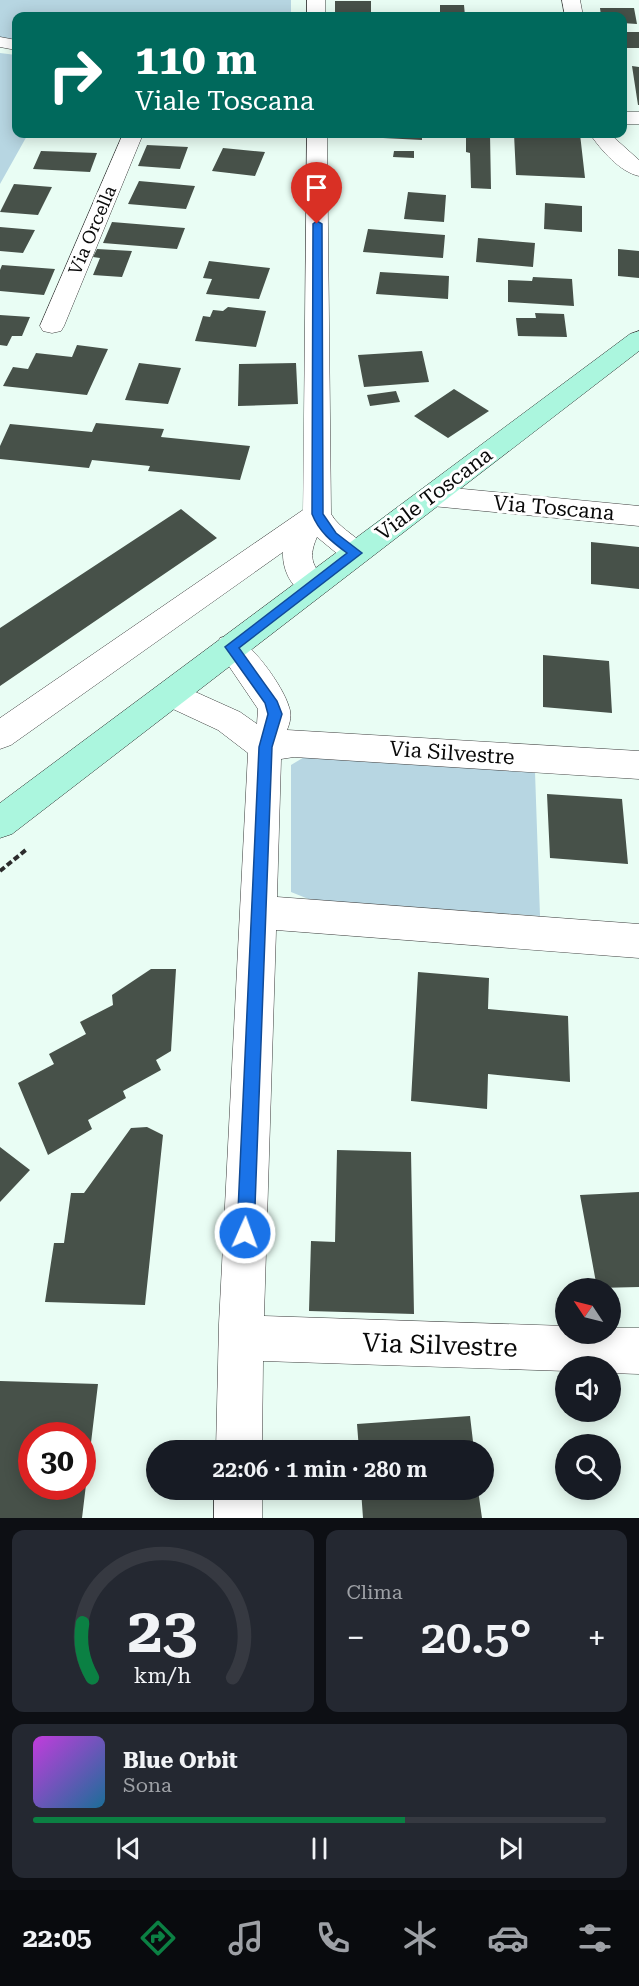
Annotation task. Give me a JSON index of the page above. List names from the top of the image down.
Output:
{
  "streets": {
    "street": [
      "Via Orcella",
      "Viale Toscana",
      "Via Toscana",
      "Via Silvestre"
    ]
  },
  "crossings": [
    ["Viale Toscana", "Via Toscana"]
  ],
  "north": "top left",
  "page": {
    "turn": ["110 m", "Viale Toscana"],
    "limit": "30",
    "trip": "22:06 · 1 min · 280 m",
    "tile": "Clima",
    "heat": ["−", "20.5°", "+"],
    "song": ["Blue Orbit", "Sona"],
    "tabs": "22:05",
    "gauge": ["23", "km/h"]
  }
}
